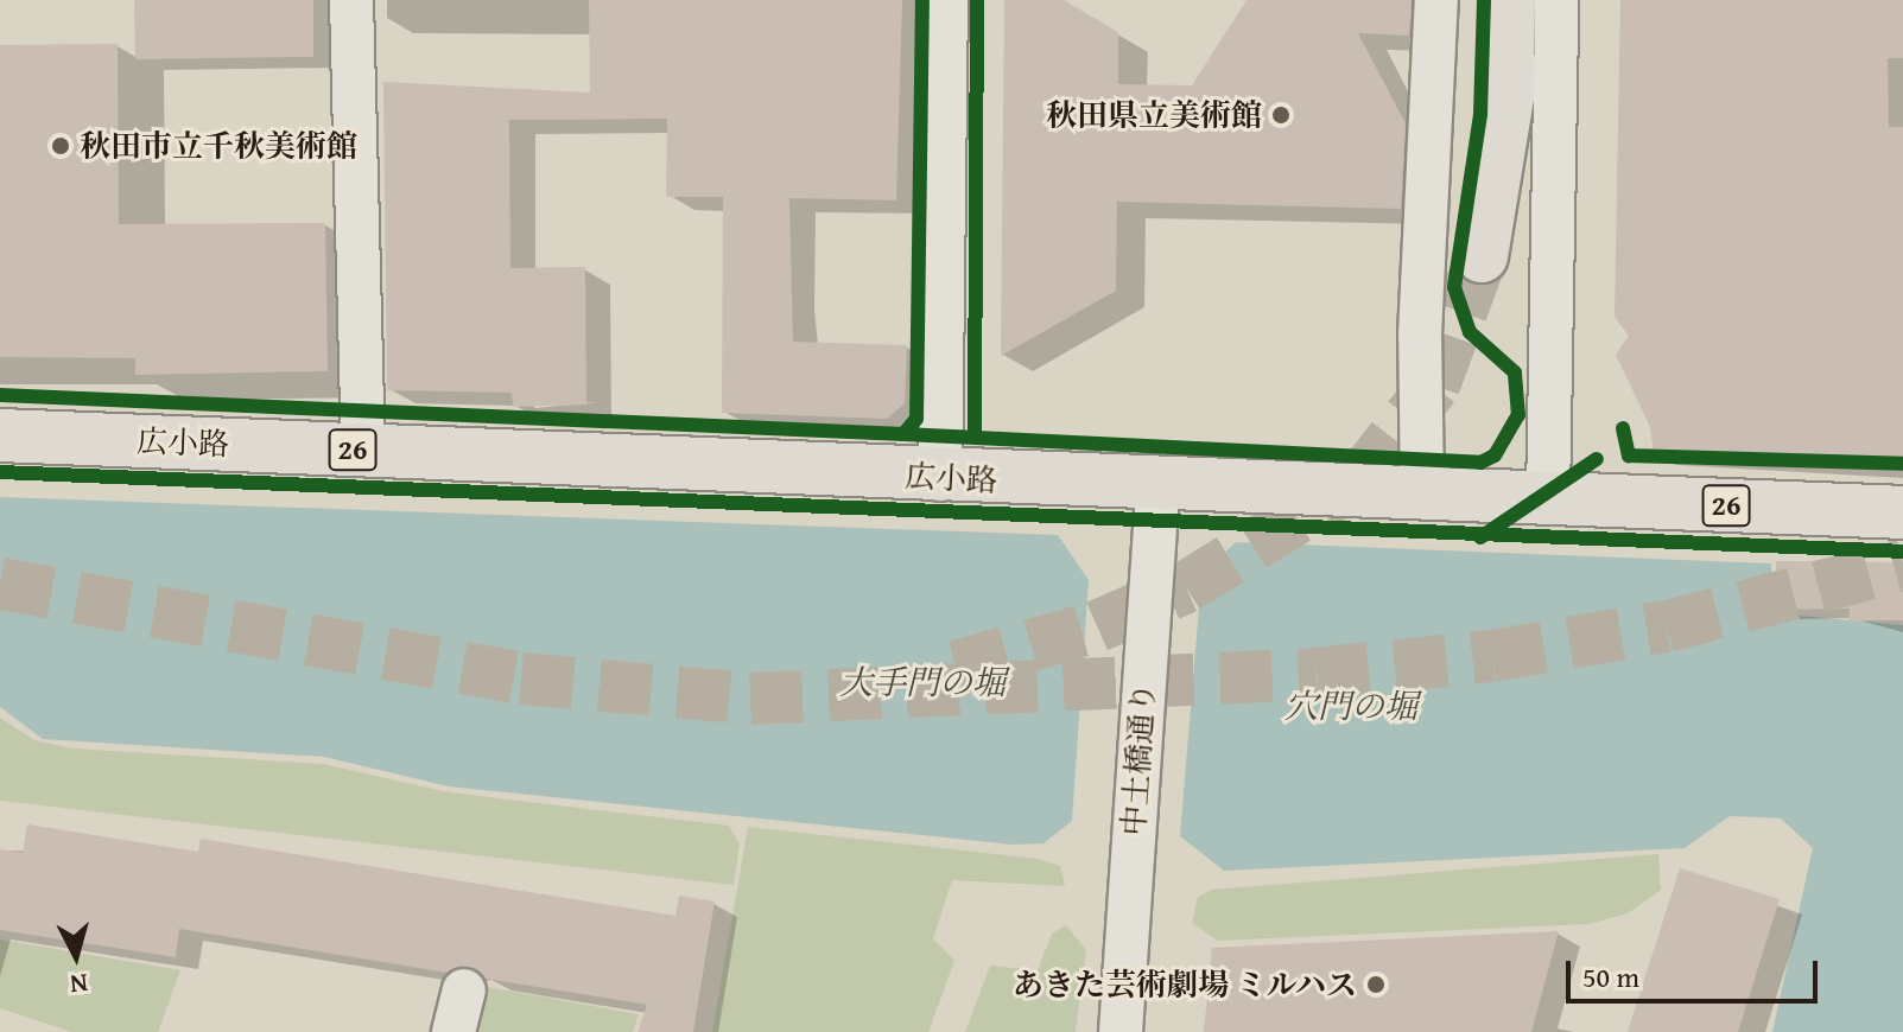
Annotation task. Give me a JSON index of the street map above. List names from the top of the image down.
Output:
{
  "streets": {
    "main road": ["広小路", "26"],
    "street": ["中土橋通り"]
  },
  "crossings": [
    ["広小路", "中土橋通り"]
  ],
  "water": ["大手門の堀", "穴門の堀"],
  "places": ["秋田県立美術館", "秋田市立千秋美術館", "あきた芸術劇場 ミルハス"],
  "scale_bar": "50 m",
  "north": "bottom"
}
